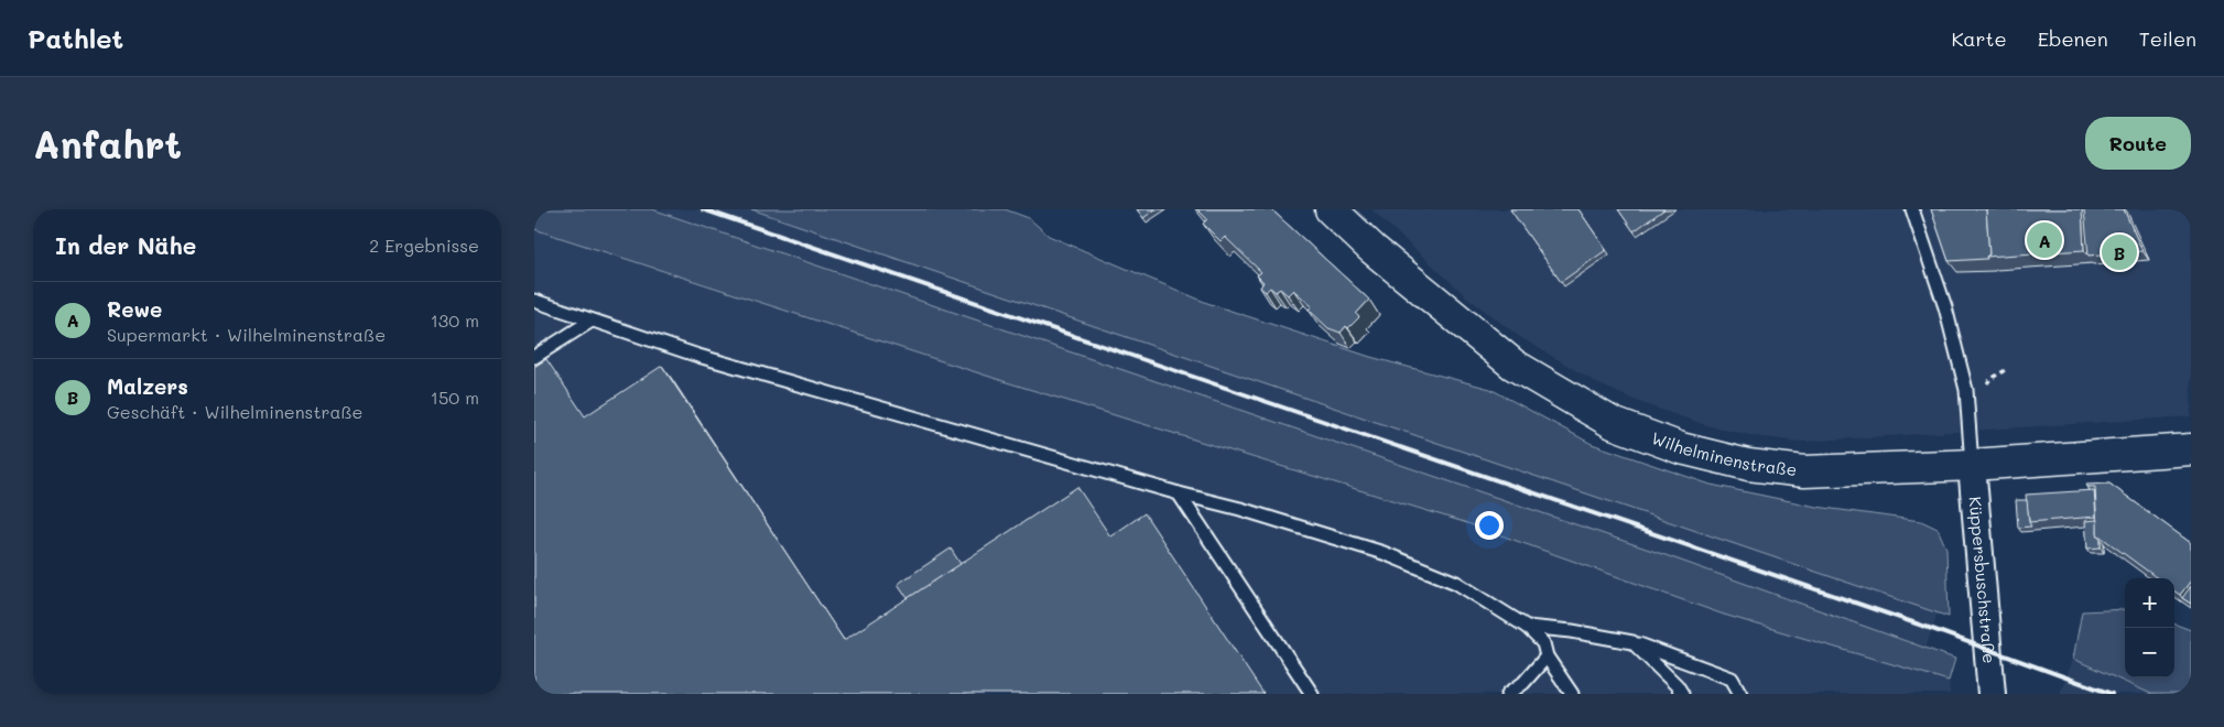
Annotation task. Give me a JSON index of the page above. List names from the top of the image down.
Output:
{
  "streets": {
    "street": ["Wilhelminenstraße", "Küppersbuschstraße"]
  },
  "crossings": [
    ["Wilhelminenstraße", "Küppersbuschstraße"]
  ],
  "page": {
    "header": "Pathlet",
    "nav": ["Karte", "Ebenen", "Teilen"],
    "buttons": "Route",
    "title": "Anfahrt",
    "heading": ["In der Nähe", "2 Ergebnisse"],
    "pins": ["A", "B"],
    "list": [
      {
        "mark": "A",
        "name": "Rewe",
        "note": "Supermarkt · Wilhelminenstraße",
        "value": "130 m"
      },
      {
        "mark": "B",
        "name": "Malzers",
        "note": "Geschäft · Wilhelminenstraße",
        "value": "150 m"
      }
    ],
    "map_buttons": ["+", "−"]
  }
}
